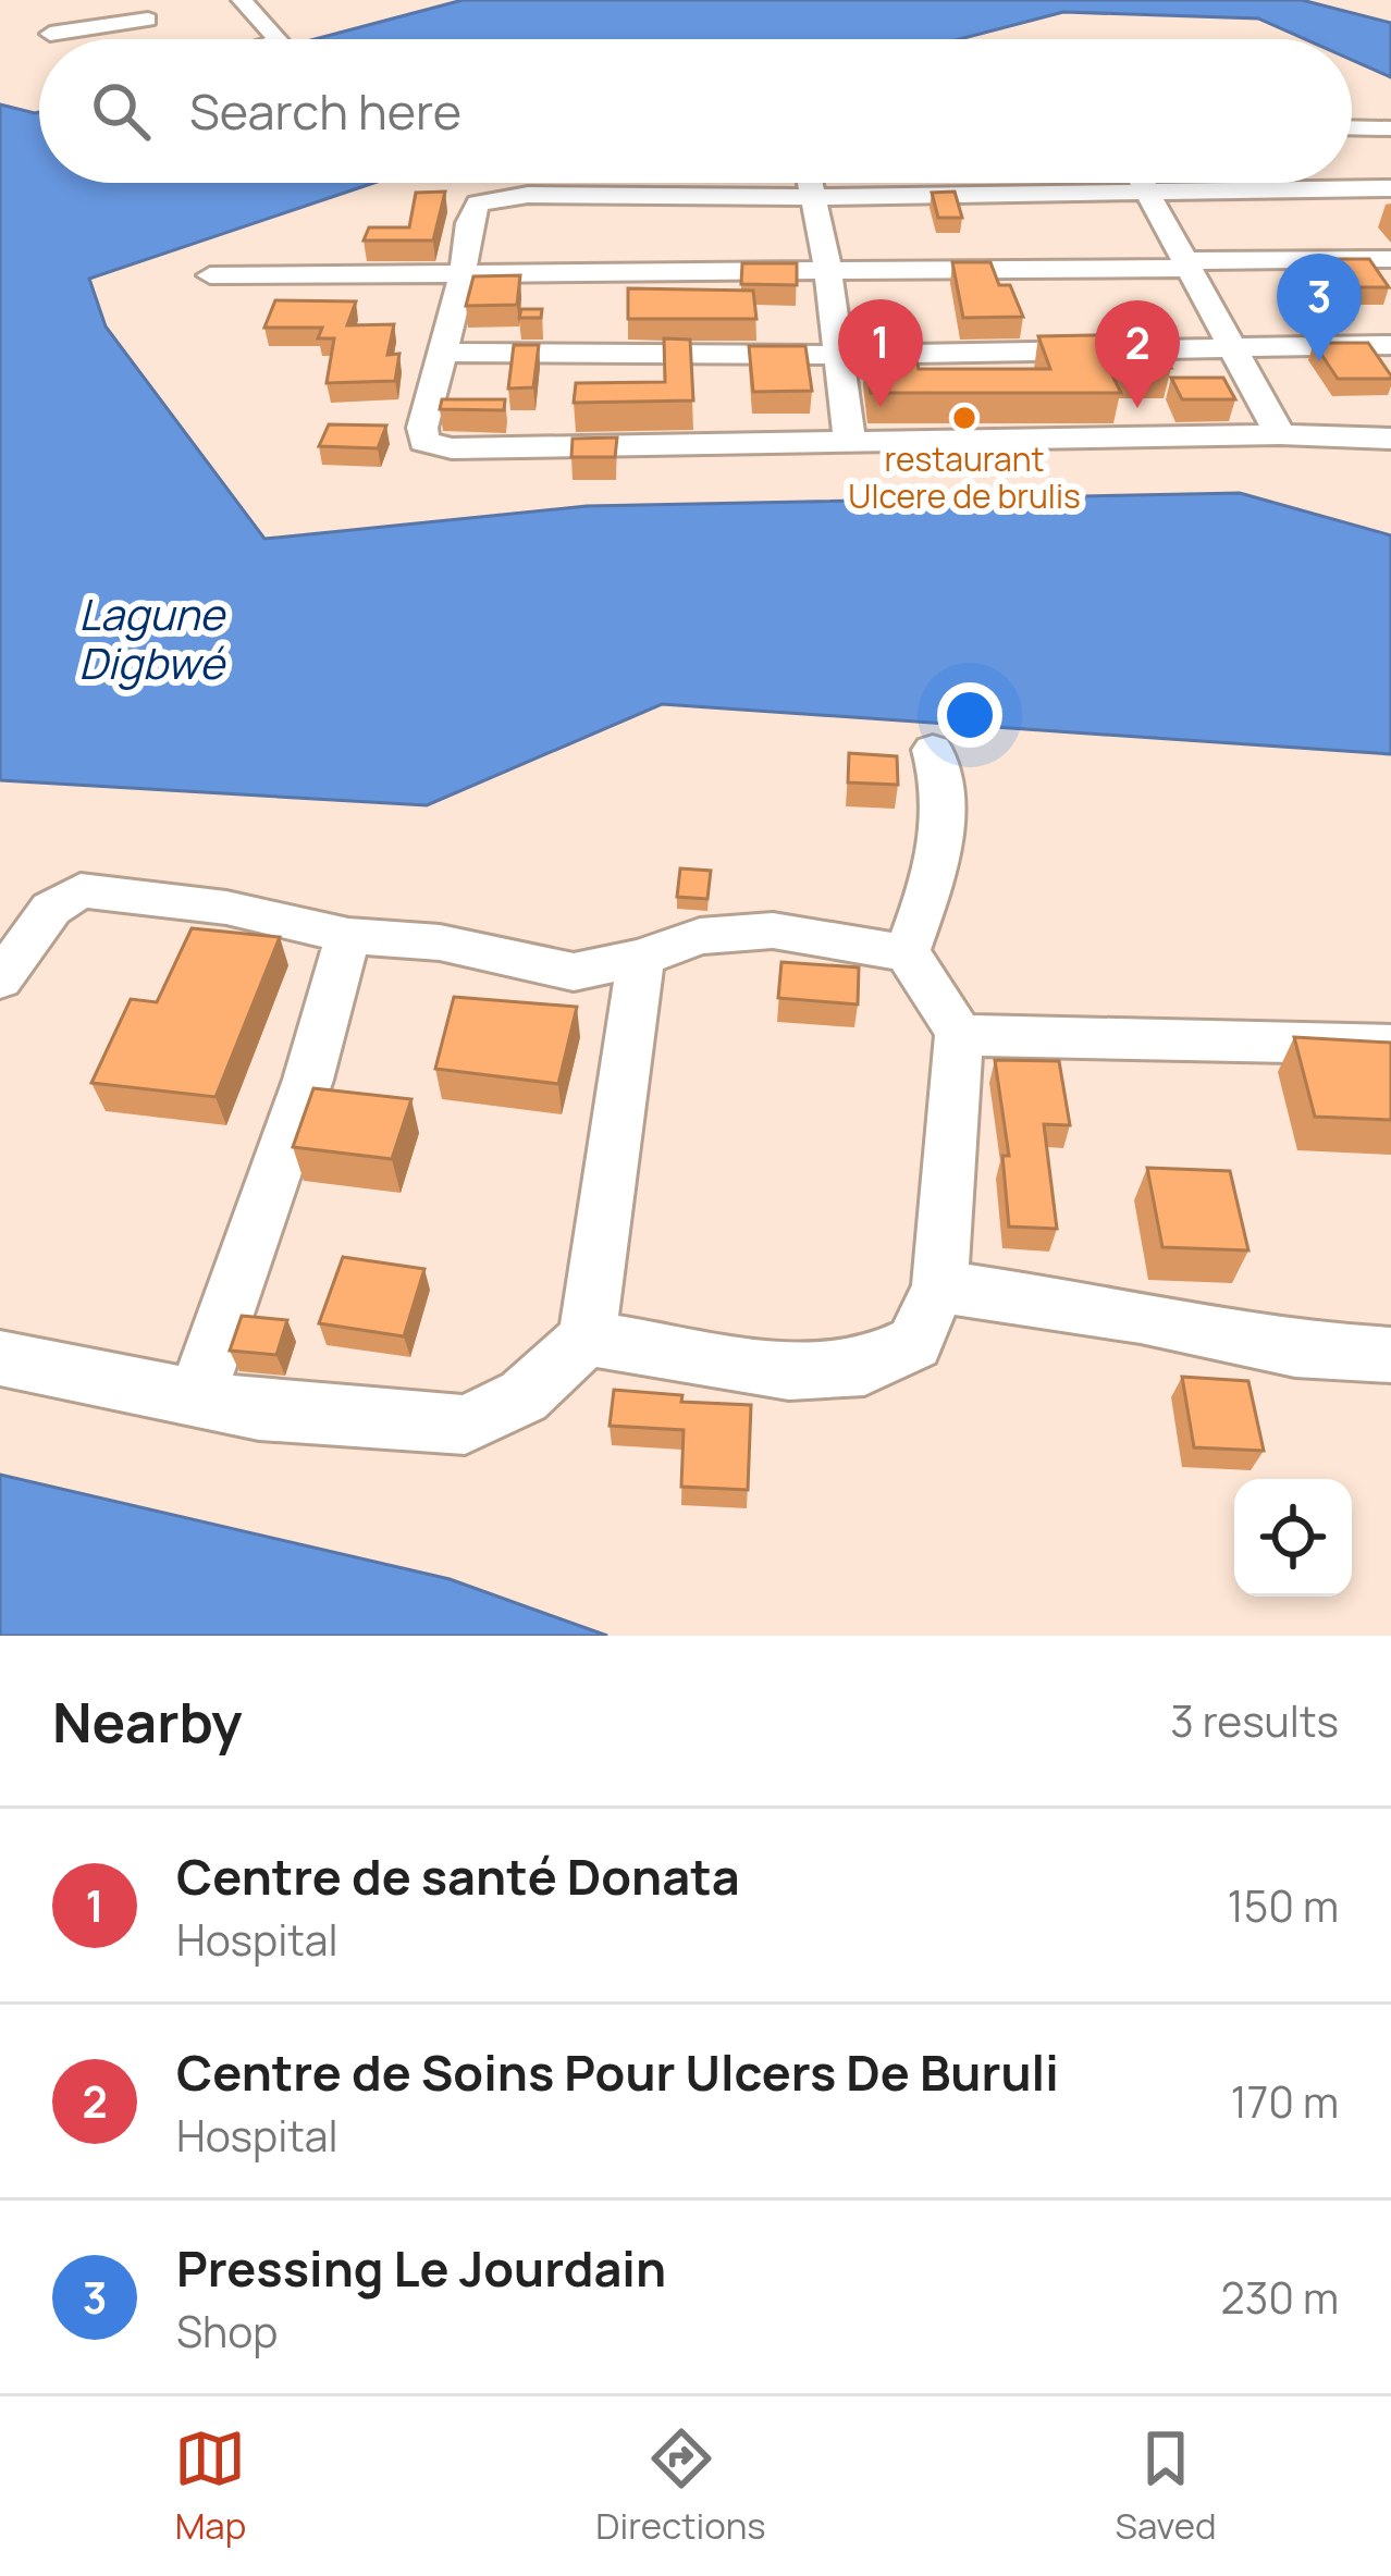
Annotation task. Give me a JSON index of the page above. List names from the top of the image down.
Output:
{
  "water": ["Lagune Digbwé"],
  "places": ["restaurant Ulcere de brulis"],
  "page": {
    "search": "Search here",
    "pins": ["3", "1", "2"],
    "heading": ["Nearby", "3 results"],
    "list": [
      {
        "mark": "1",
        "name": "Centre de santé Donata",
        "note": "Hospital",
        "value": "150 m"
      },
      {
        "mark": "2",
        "name": "Centre de Soins Pour Ulcers De Buruli",
        "note": "Hospital",
        "value": "170 m"
      },
      {
        "mark": "3",
        "name": "Pressing Le Jourdain",
        "note": "Shop",
        "value": "230 m"
      }
    ],
    "nav": ["Map", "Directions", "Saved"]
  }
}
